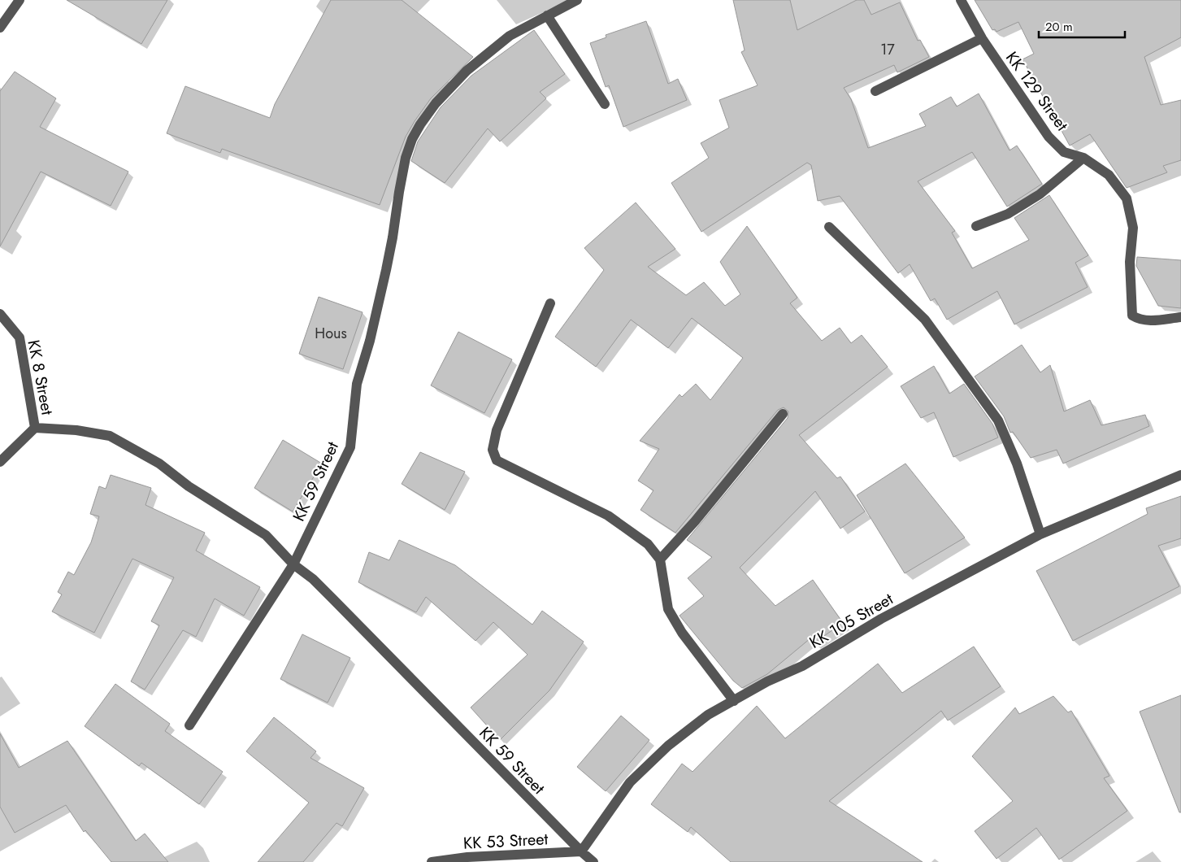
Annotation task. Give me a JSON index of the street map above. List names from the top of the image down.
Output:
{
  "streets": {
    "street": [
      "KK 129 Street",
      "KK 8 Street",
      "KK 59 Street",
      "KK 105 Street",
      "KK 53 Street"
    ]
  },
  "crossings": [
    ["KK 59 Street", "KK 105 Street"],
    ["KK 59 Street", "KK 53 Street"],
    ["KK 105 Street", "KK 53 Street"]
  ],
  "house_numbers": ["17", "Hous"],
  "scale_bar": "20 m"
}
